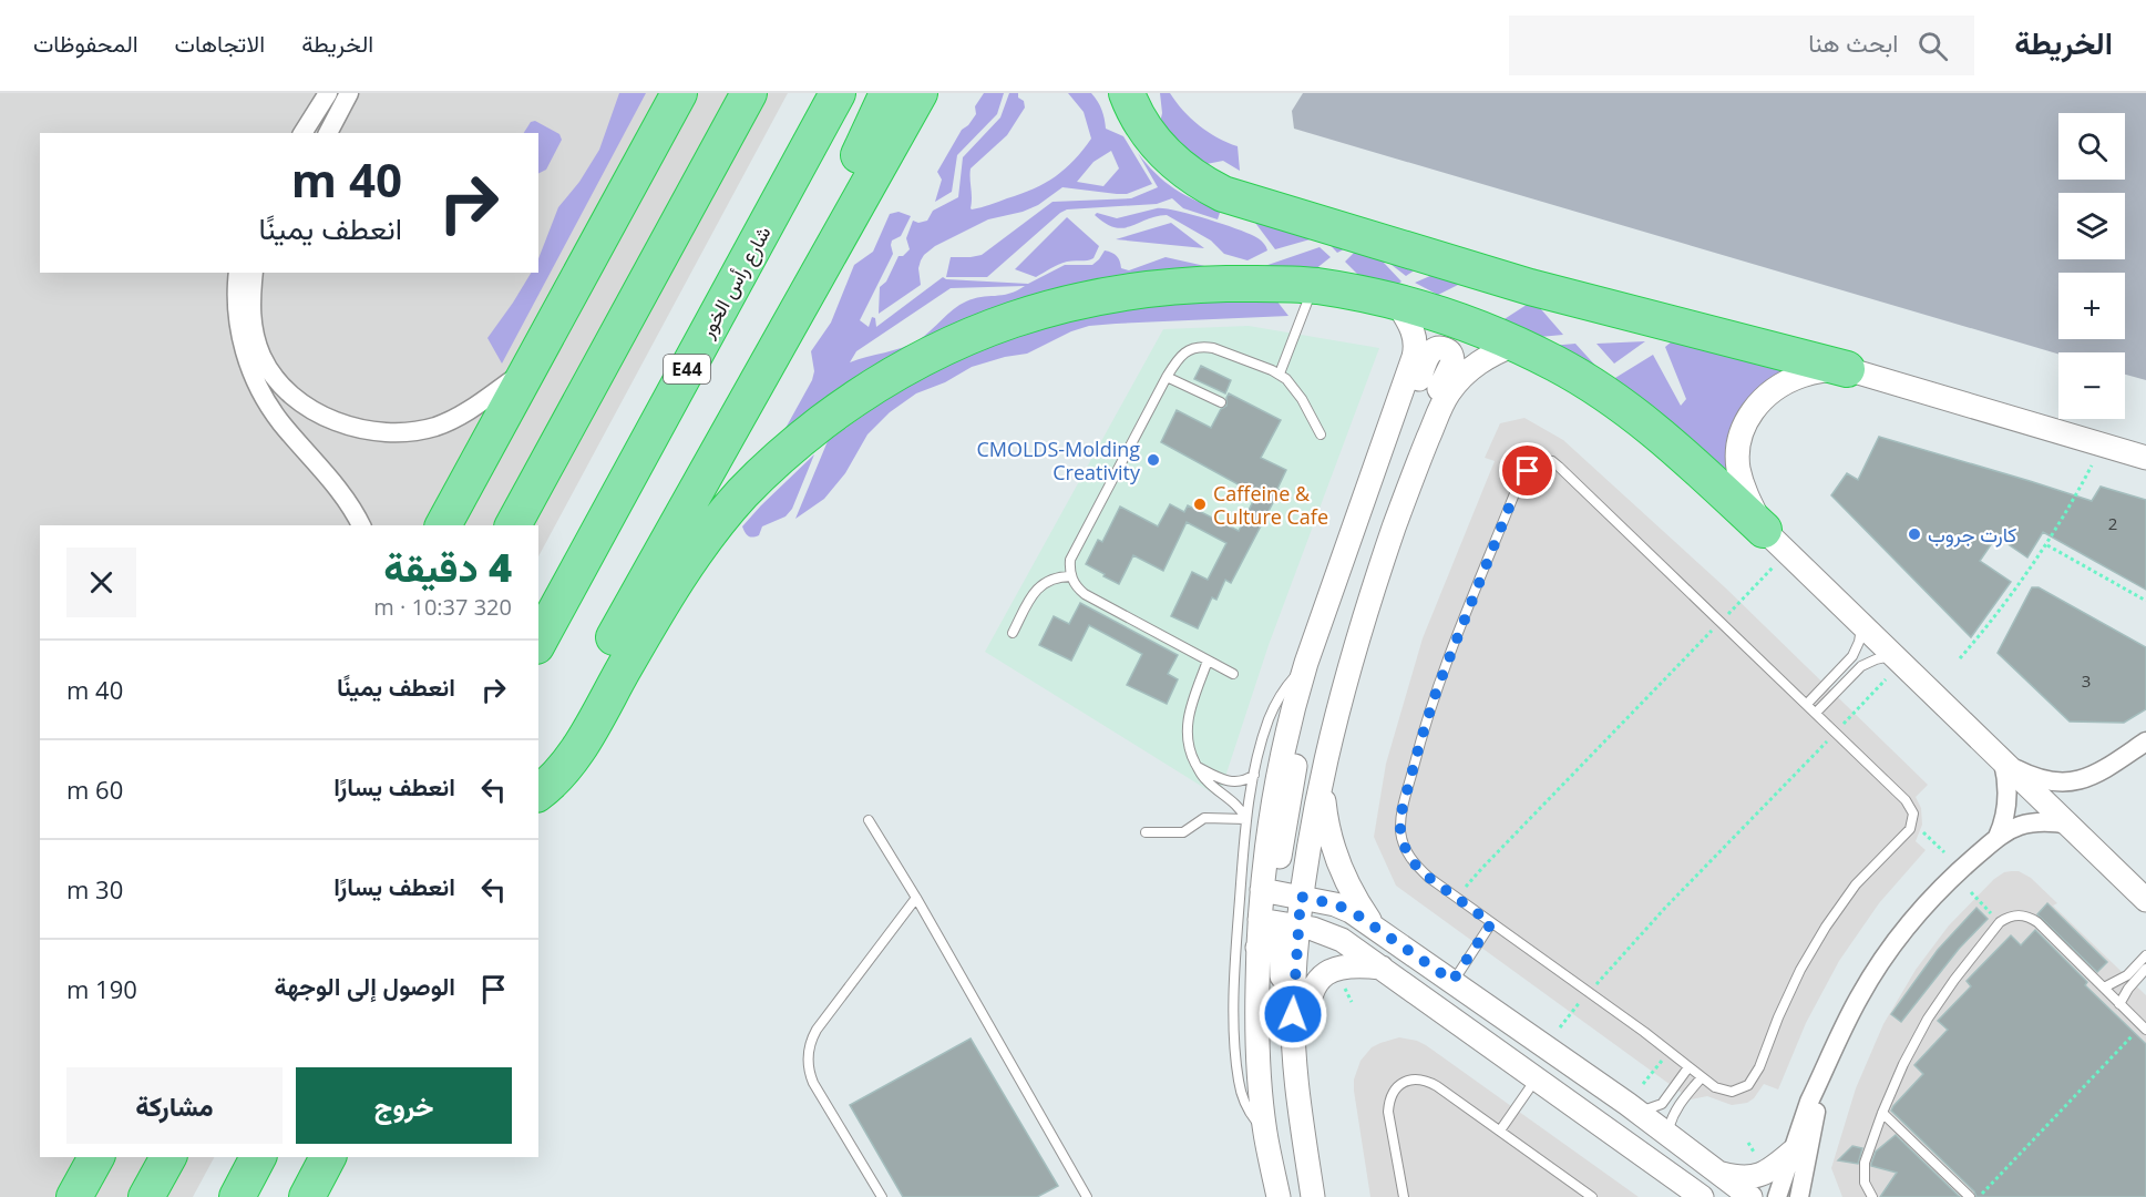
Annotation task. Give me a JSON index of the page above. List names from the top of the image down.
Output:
{
  "streets": {
    "highway": ["شارع رأس الخور", "E44"]
  },
  "places": ["CMOLDS-Molding Creativity", "Caffeine & Culture Cafe", "كارت جروب"],
  "house_numbers": ["2", "3"],
  "page": {
    "header": "الخريطة",
    "search": "ابحث هنا",
    "nav": ["الخريطة", "الاتجاهات", "المحفوظات"],
    "map_buttons": ["+", "−"],
    "turn": ["40 m", "انعطف يمينًا"],
    "heading": ["4 دقيقة", "320 m · 10:37"],
    "list": [
      {
        "name": "انعطف يمينًا",
        "value": "40 m"
      },
      {
        "name": "انعطف يسارًا",
        "value": "60 m"
      },
      {
        "name": "انعطف يسارًا",
        "value": "30 m"
      },
      {
        "name": "الوصول إلى الوجهة",
        "value": "190 m"
      }
    ],
    "buttons": ["خروج", "مشاركة"]
  }
}
